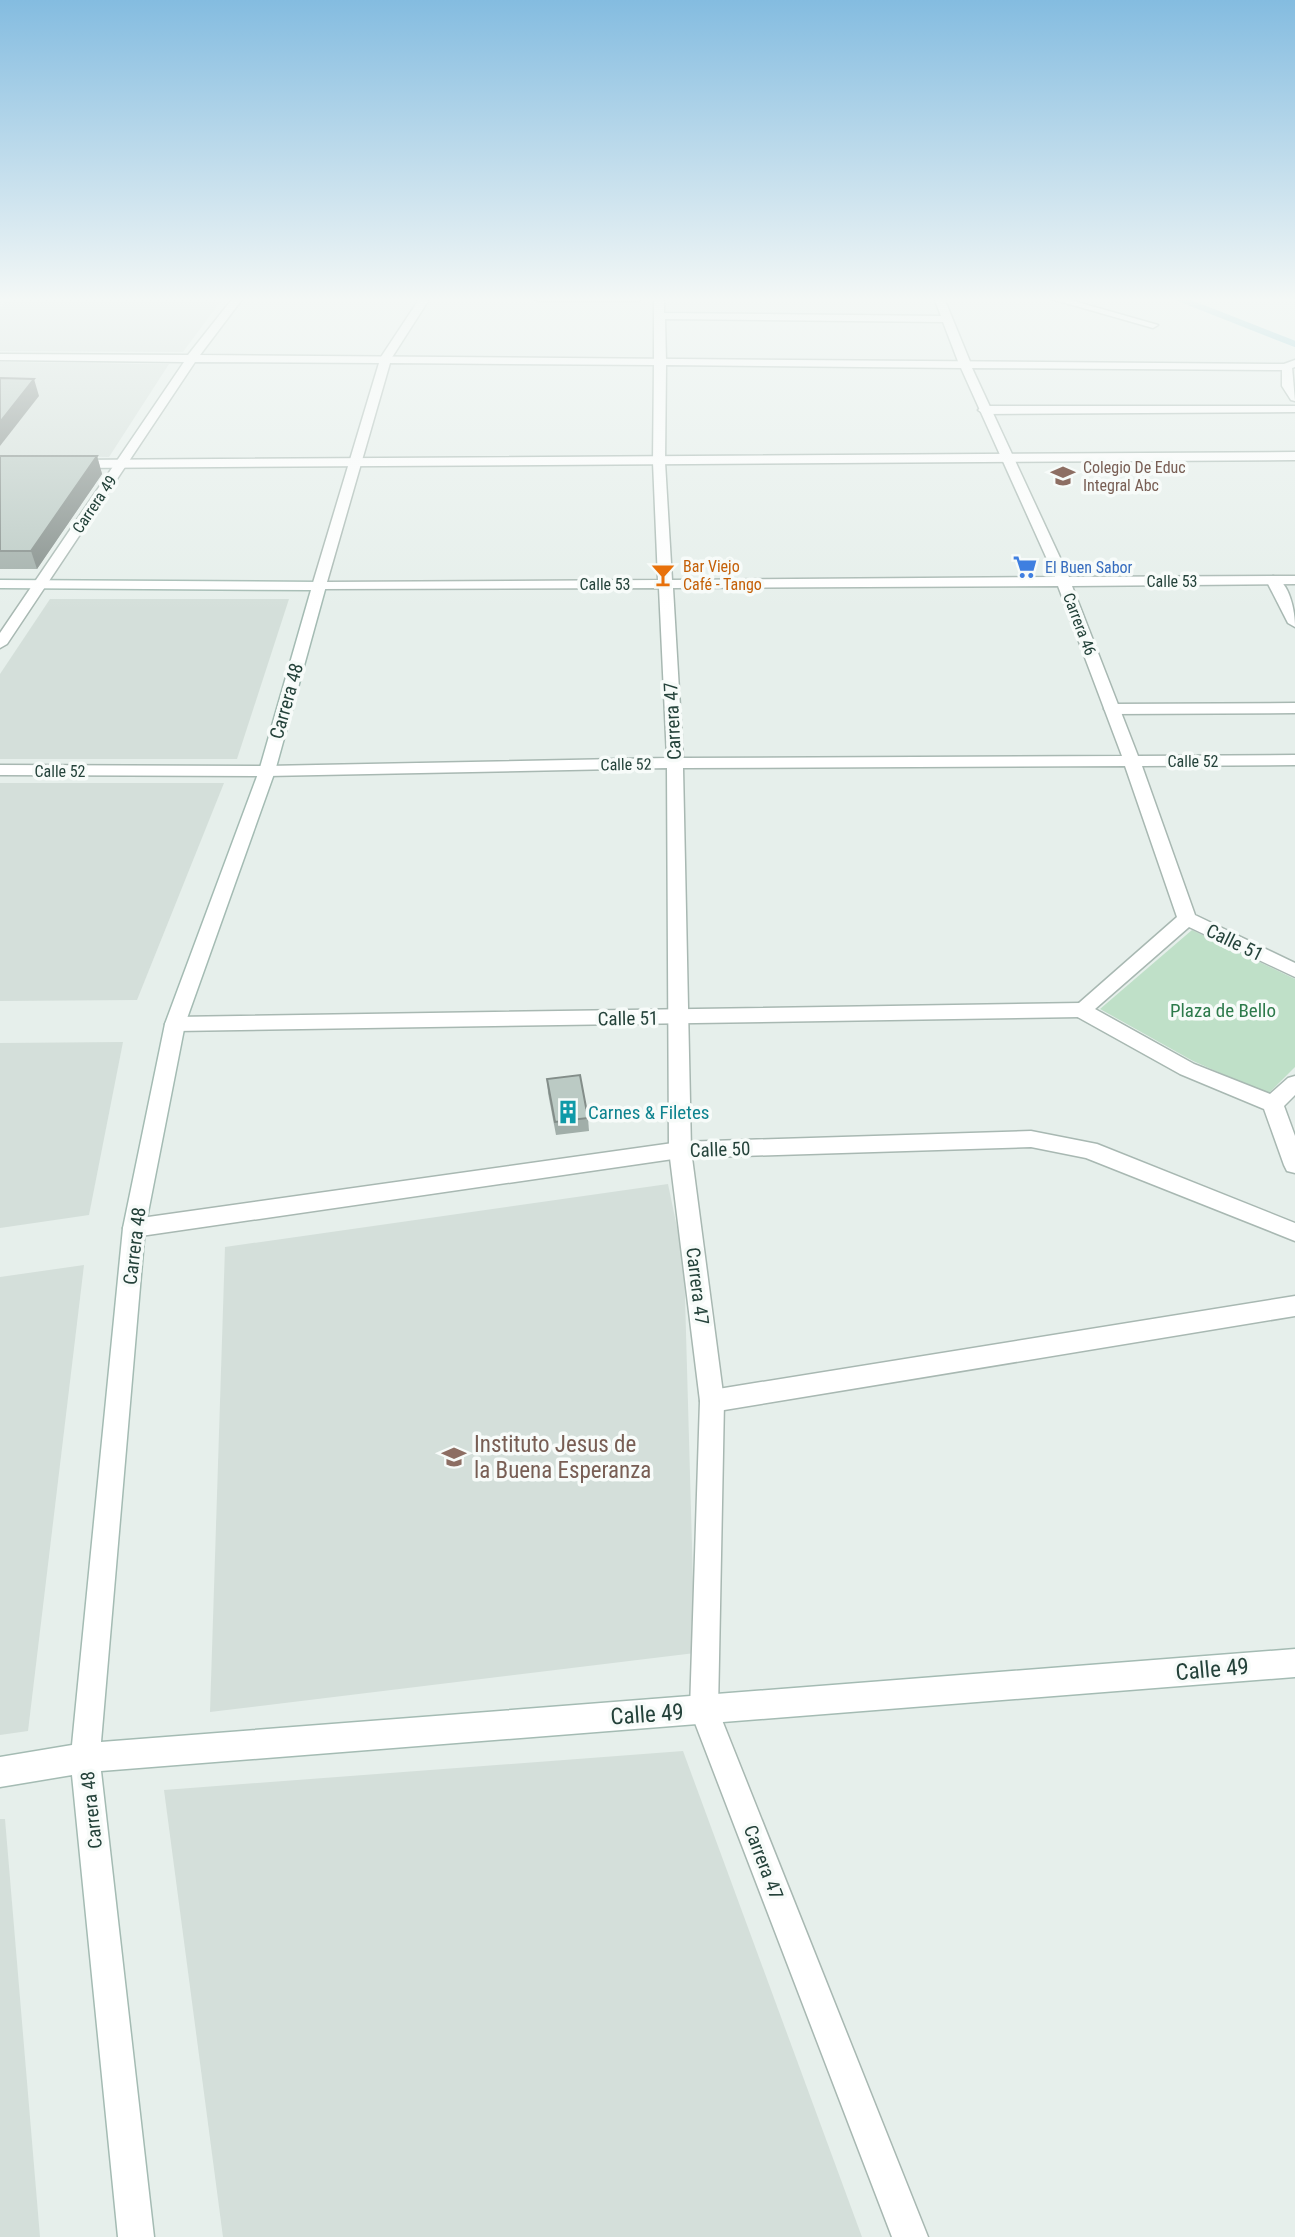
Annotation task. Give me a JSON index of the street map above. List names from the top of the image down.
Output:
{
  "streets": {
    "street": [
      "Carrera 49",
      "Calle 53",
      "Carrera 46",
      "Carrera 48",
      "Carrera 47",
      "Calle 52",
      "Calle 51",
      "Calle 50",
      "Calle 49"
    ]
  },
  "crossings": [
    ["Carrera 49", "Calle 53"],
    ["Calle 53", "Carrera 46"],
    ["Calle 53", "Carrera 48"],
    ["Calle 53", "Carrera 47"],
    ["Carrera 46", "Calle 52"],
    ["Carrera 46", "Calle 51"],
    ["Carrera 48", "Calle 52"],
    ["Carrera 48", "Calle 51"],
    ["Carrera 48", "Calle 50"],
    ["Carrera 48", "Calle 49"],
    ["Carrera 47", "Calle 52"],
    ["Carrera 47", "Calle 51"],
    ["Carrera 47", "Calle 50"],
    ["Carrera 47", "Calle 49"]
  ],
  "parks": ["Plaza de Bello"],
  "places": {
    "school or university": ["Colegio De Educ Integral Abc", "Instituto Jesus de la Buena Esperanza"],
    "supermarket": ["El Buen Sabor"],
    "bar": ["Bar Viejo Café - Tango"],
    "building": ["Carnes & Filetes"]
  }
}
